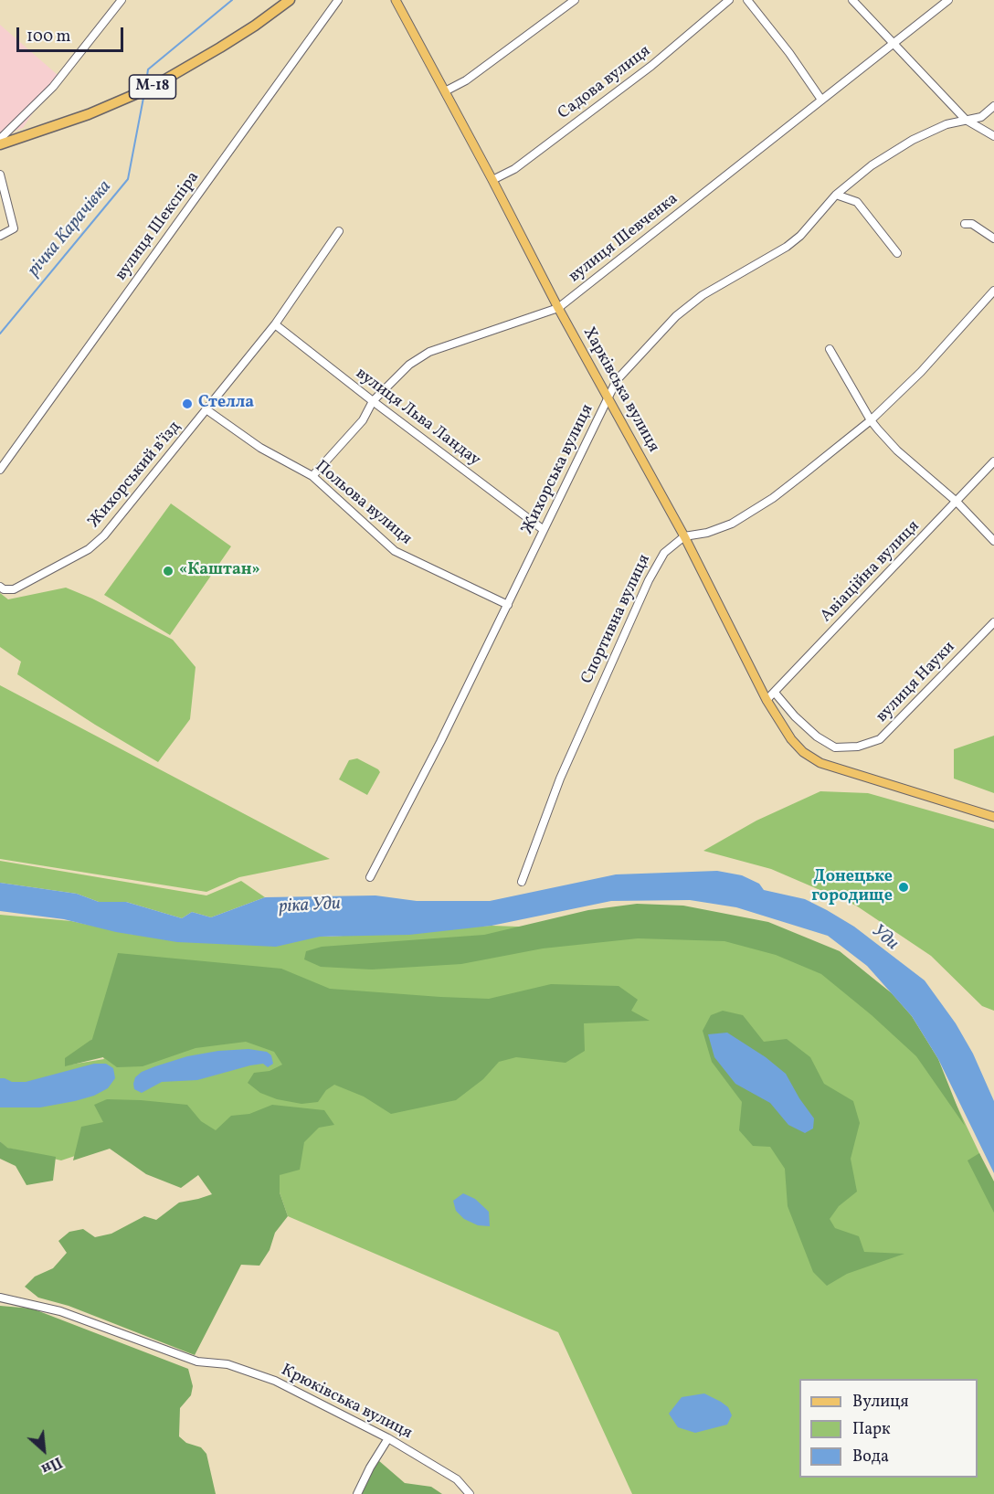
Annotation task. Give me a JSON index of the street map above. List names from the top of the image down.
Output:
{
  "streets": {
    "highway": ["М-18"],
    "main road": ["Харківська вулиця"],
    "street": [
      "Садова вулиця",
      "вулиця Шекспіра",
      "вулиця Шевченка",
      "вулиця Льва Ландау",
      "Жихорська вулиця",
      "Жихорський в’їзд",
      "Польова вулиця",
      "Авіаційна вулиця",
      "Спортивна вулиця",
      "вулиця Науки",
      "Крюківська вулиця"
    ]
  },
  "crossings": [
    ["Садова вулиця", "Харківська вулиця"],
    ["вулиця Шевченка", "Харківська вулиця"],
    ["вулиця Шевченка", "вулиця Льва Ландау"],
    ["вулиця Шевченка", "Польова вулиця"],
    ["Харківська вулиця", "Жихорська вулиця"],
    ["Харківська вулиця", "Авіаційна вулиця"],
    ["Харківська вулиця", "Спортивна вулиця"],
    ["вулиця Льва Ландау", "Жихорська вулиця"],
    ["вулиця Льва Ландау", "Жихорський в’їзд"],
    ["Жихорська вулиця", "Польова вулиця"],
    ["Жихорський в’їзд", "Польова вулиця"],
    ["Авіаційна вулиця", "вулиця Науки"]
  ],
  "water": ["річка Карачівка", "ріка Уди", "Уди"],
  "places": ["Стелла", "«Каштан»", "Донецьке городище"],
  "legend": ["Вулиця", "Парк", "Вода"],
  "scale_bar": "100 m",
  "north": "bottom right"
}
